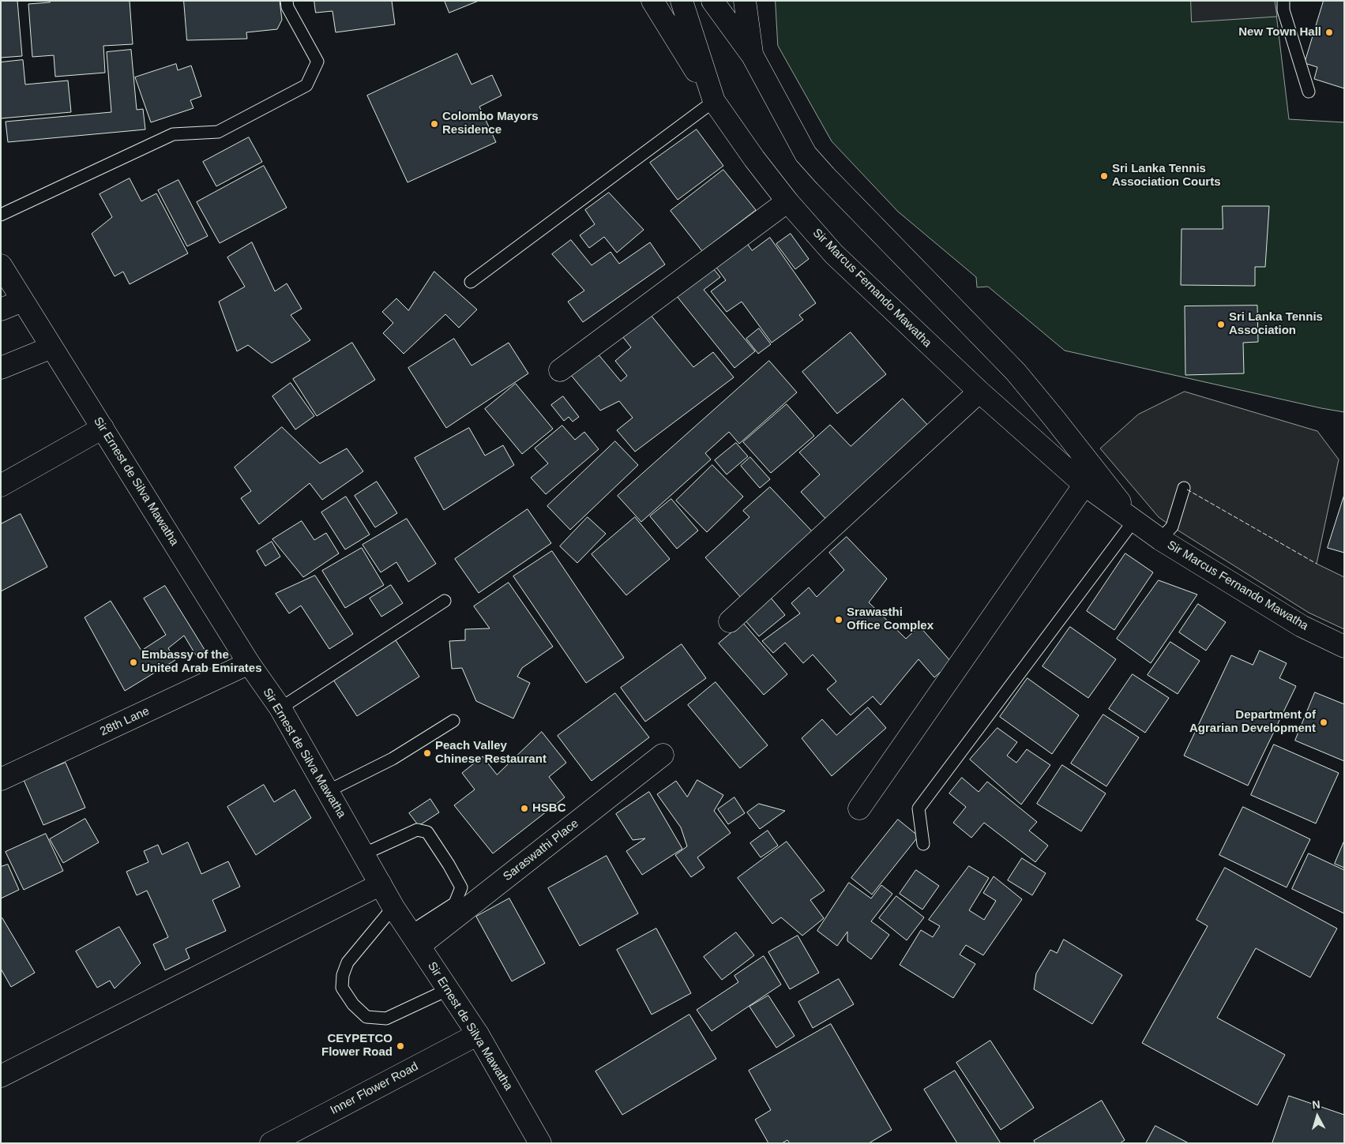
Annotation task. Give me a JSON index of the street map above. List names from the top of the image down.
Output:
{
  "streets": {
    "main road": [
      "Sir Marcus Fernando Mawatha",
      "Sir Ernest de Silva Mawatha",
      "28th Lane",
      "Saraswathi Place",
      "Inner Flower Road"
    ]
  },
  "crossings": [
    ["Sir Ernest de Silva Mawatha", "28th Lane"],
    ["Sir Ernest de Silva Mawatha", "Saraswathi Place"],
    ["Sir Ernest de Silva Mawatha", "Inner Flower Road"]
  ],
  "places": [
    "New Town Hall",
    "Colombo Mayors Residence",
    "Sri Lanka Tennis Association Courts",
    "Sri Lanka Tennis Association",
    "Srawasthi Office Complex",
    "Embassy of the United Arab Emirates",
    "Department of Agrarian Development",
    "Peach Valley Chinese Restaurant",
    "HSBC",
    "CEYPETCO Flower Road"
  ],
  "north": "top"
}
